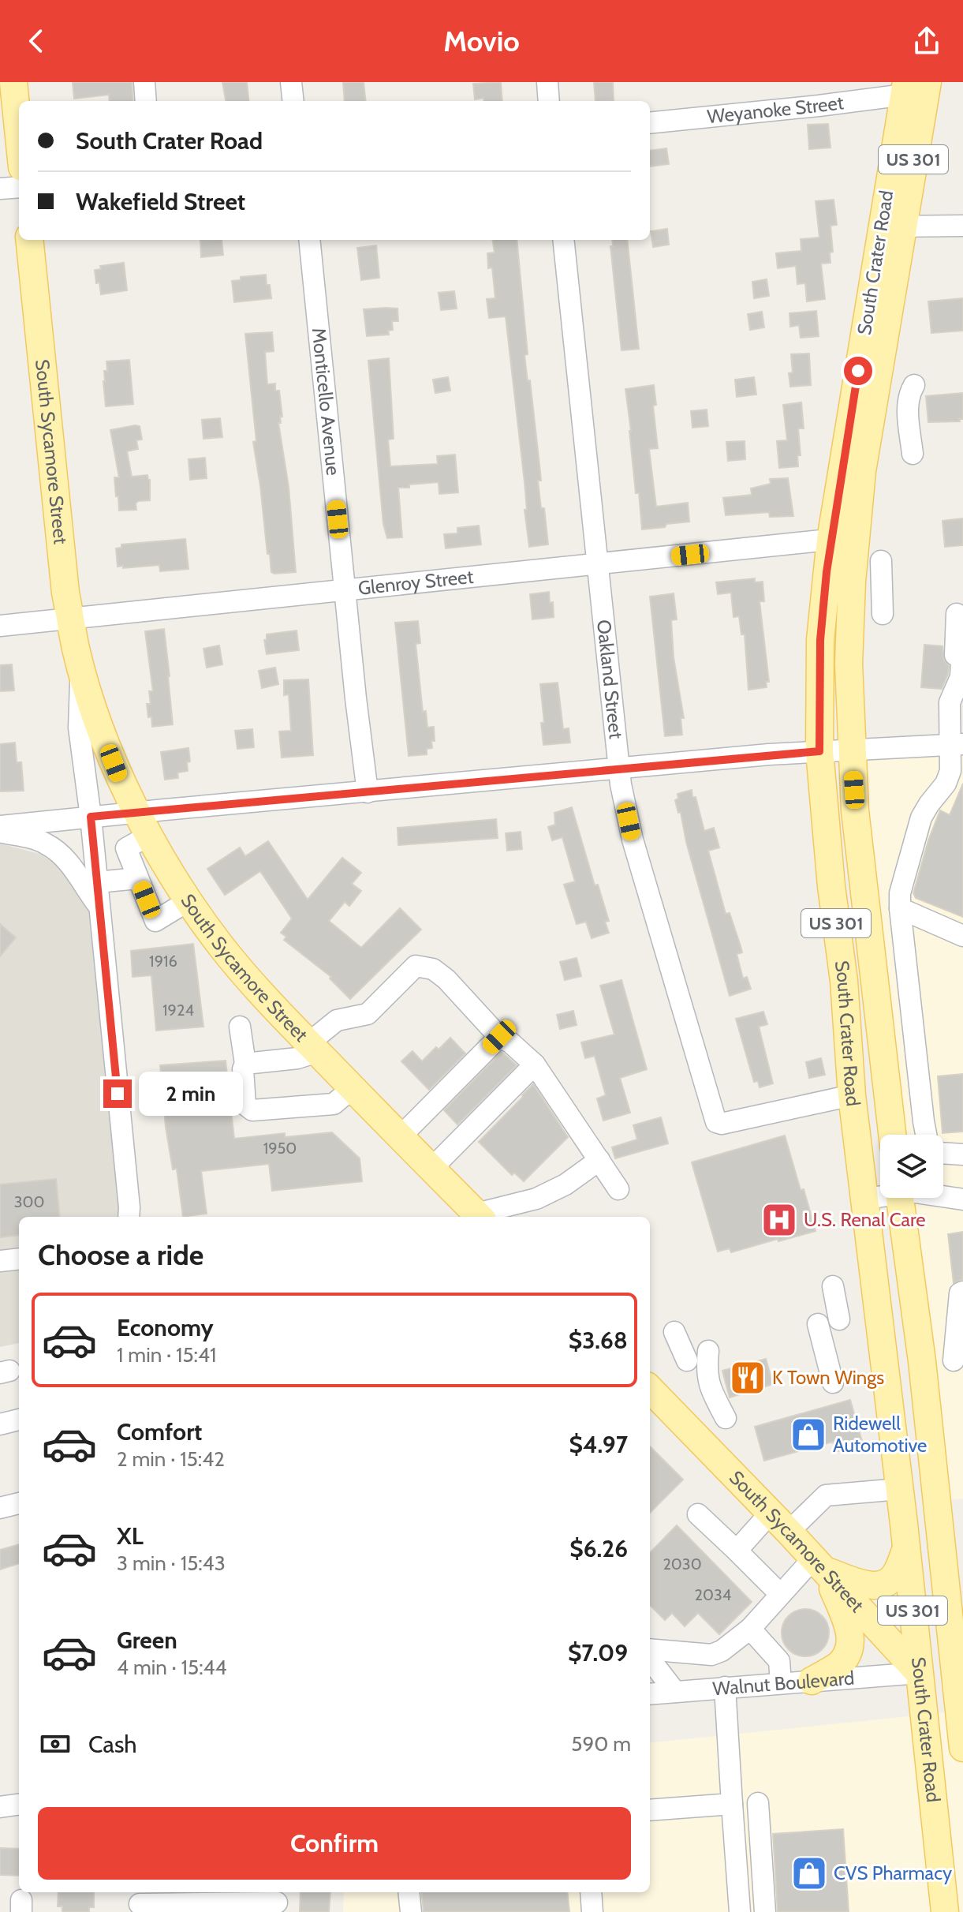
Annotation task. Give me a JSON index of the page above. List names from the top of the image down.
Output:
{
  "streets": {
    "main road": ["US 301", "South Crater Road", "South Sycamore Street"],
    "street": [
      "Weyanoke Street",
      "Monticello Avenue",
      "Glenroy Street",
      "Oakland Street",
      "Walnut Boulevard"
    ]
  },
  "crossings": [
    ["Weyanoke Street", "South Crater Road"],
    ["South Crater Road", "South Sycamore Street"],
    ["South Crater Road", "Glenroy Street"],
    ["South Crater Road", "Oakland Street"],
    ["South Crater Road", "Walnut Boulevard"],
    ["Monticello Avenue", "Glenroy Street"],
    ["South Sycamore Street", "Glenroy Street"],
    ["South Sycamore Street", "Walnut Boulevard"],
    ["Glenroy Street", "Oakland Street"]
  ],
  "places": {
    "hospital": ["U.S. Renal Care"],
    "restaurant": ["K Town Wings"],
    "shop": ["Ridewell Automotive", "CVS Pharmacy"]
  },
  "house_numbers": [
    "1916",
    "1924",
    "1950",
    "300",
    "2030",
    "2034"
  ],
  "page": {
    "header": "Movio",
    "banner": ["South Crater Road", "Wakefield Street"],
    "bubble": "2 min",
    "heading": "Choose a ride",
    "list": [
      {
        "name": "Economy",
        "note": "1 min · 15:41",
        "value": "$3.68"
      },
      {
        "name": "Comfort",
        "note": "2 min · 15:42",
        "value": "$4.97"
      },
      {
        "name": "XL",
        "note": "3 min · 15:43",
        "value": "$6.26"
      },
      {
        "name": "Green",
        "note": "4 min · 15:44",
        "value": "$7.09"
      }
    ],
    "pay": ["Cash", "590 m"],
    "buttons": "Confirm"
  }
}
